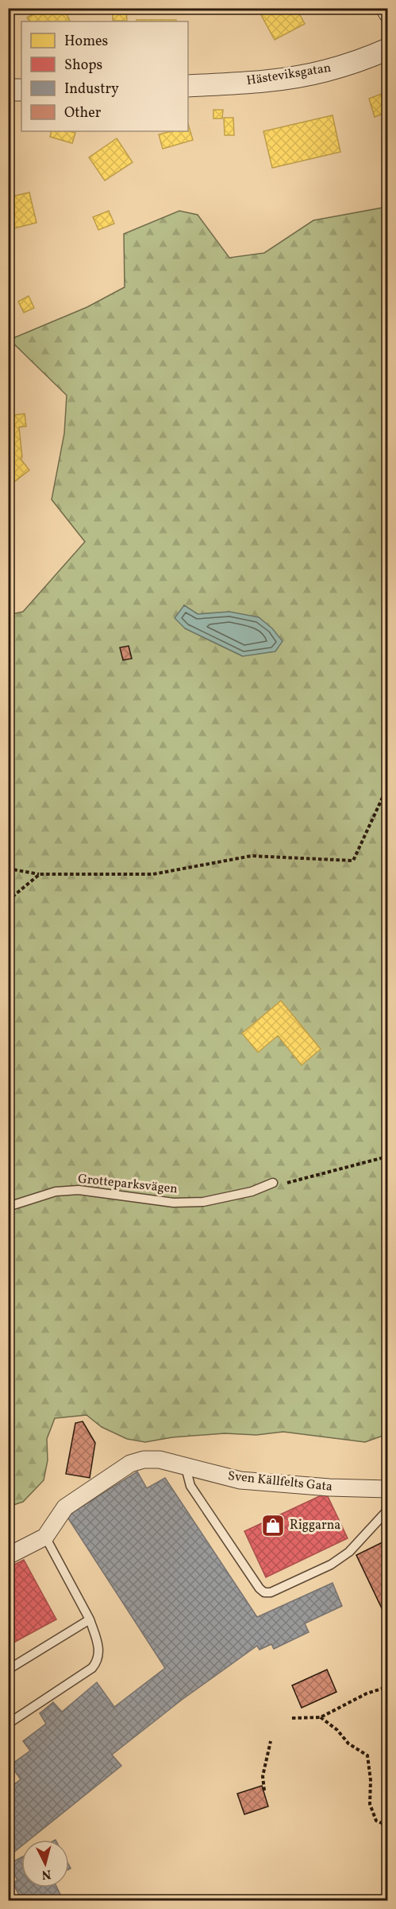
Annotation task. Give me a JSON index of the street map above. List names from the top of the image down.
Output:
{
  "streets": {
    "street": ["Hästeviksgatan", "Sven Källfelts Gata"],
    "lane": ["Grotteparksvägen"]
  },
  "places": {
    "shop": ["Riggarna"]
  },
  "legend": [
    "Homes",
    "Shops",
    "Industry",
    "Other"
  ],
  "north": "bottom"
}
